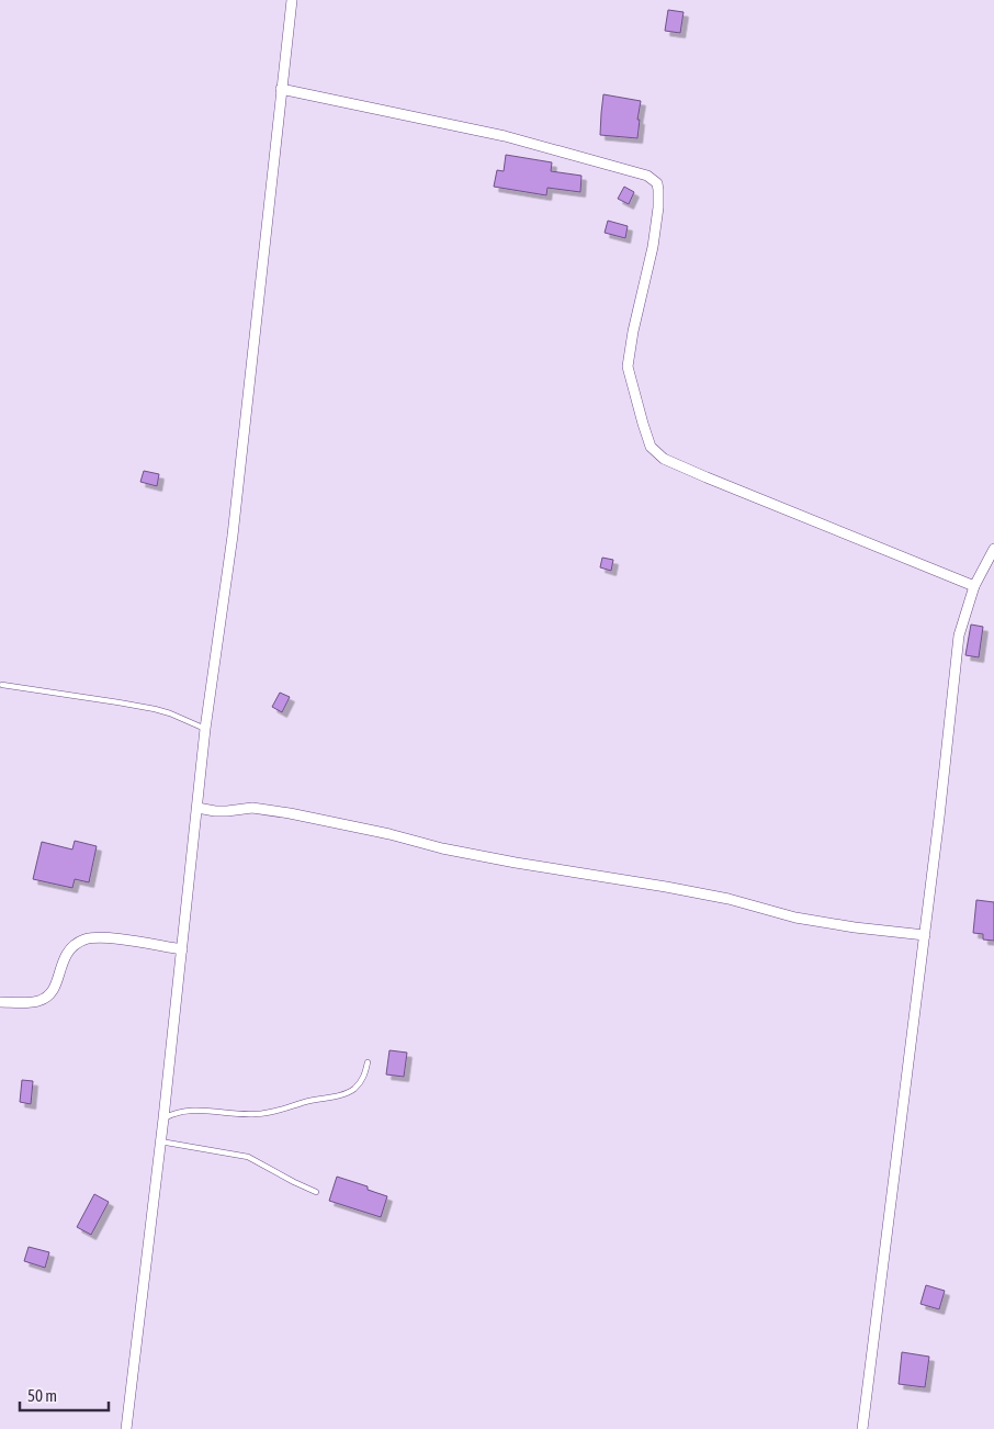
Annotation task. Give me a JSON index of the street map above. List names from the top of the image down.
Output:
{
  "scale_bar": "50 m"
}
